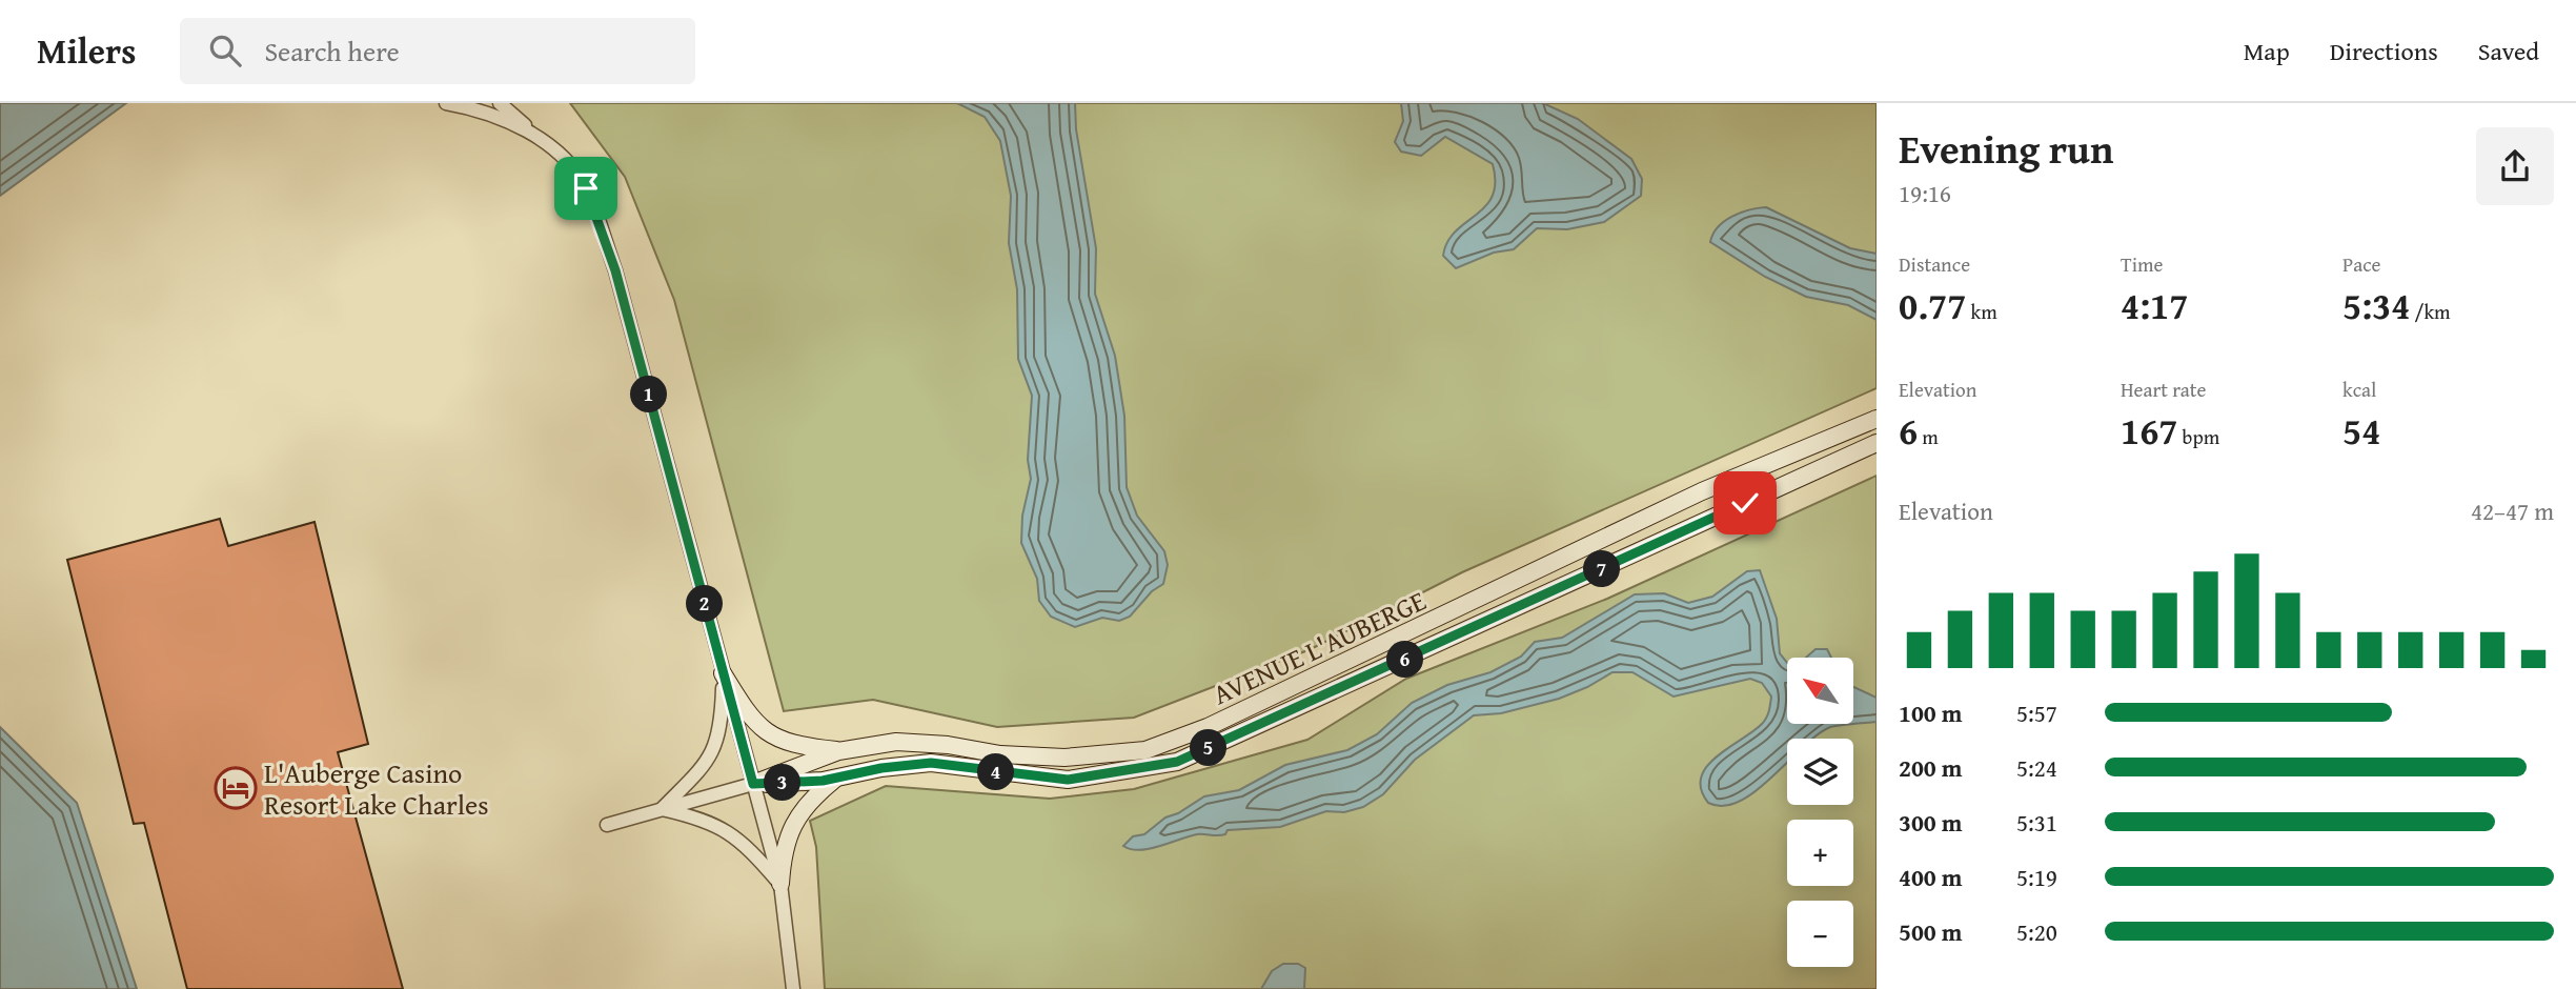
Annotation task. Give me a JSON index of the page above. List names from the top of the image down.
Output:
{
  "streets": {
    "street": ["AVENUE L'AUBERGE"]
  },
  "places": {
    "hotel": ["L'Auberge Casino Resort Lake Charles"]
  },
  "north": "top left",
  "page": {
    "header": "Milers",
    "search": "Search here",
    "nav": ["Map", "Directions", "Saved"],
    "heading": ["Evening run", "19:16"],
    "stats": [
      ["Distance", "0.77 km"],
      ["Time", "4:17"],
      ["Pace", "5:34 /km"],
      ["Elevation", "6 m"],
      ["Heart rate", "167 bpm"],
      ["kcal", "54"]
    ],
    "pins": [
      "1",
      "7",
      "2",
      "6",
      "5",
      "4",
      "3"
    ],
    "chart": ["Elevation", "42–47 m"],
    "map_buttons": ["+", "−"],
    "list": [
      {
        "name": "100 m",
        "note": "5:57"
      },
      {
        "name": "200 m",
        "note": "5:24"
      },
      {
        "name": "300 m",
        "note": "5:31"
      },
      {
        "name": "400 m",
        "note": "5:19"
      },
      {
        "name": "500 m",
        "note": "5:20"
      }
    ]
  }
}
